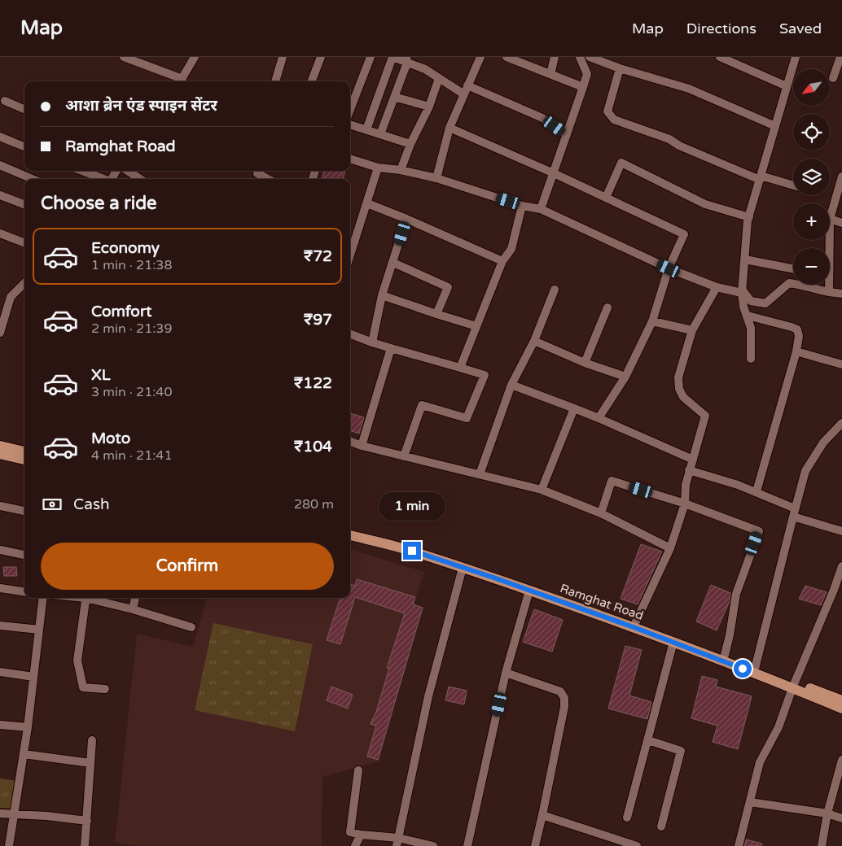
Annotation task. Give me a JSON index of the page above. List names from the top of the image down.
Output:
{
  "streets": {
    "main road": ["Ramghat Road"]
  },
  "north": "bottom left",
  "page": {
    "header": "Map",
    "nav": ["Map", "Directions", "Saved"],
    "map_buttons": ["+", "−"],
    "banner": ["आशा ब्रेन एंड स्पाइन सेंटर", "Ramghat Road"],
    "heading": "Choose a ride",
    "list": [
      {
        "name": "Economy",
        "note": "1 min · 21:38",
        "value": "₹72"
      },
      {
        "name": "Comfort",
        "note": "2 min · 21:39",
        "value": "₹97"
      },
      {
        "name": "XL",
        "note": "3 min · 21:40",
        "value": "₹122"
      },
      {
        "name": "Moto",
        "note": "4 min · 21:41",
        "value": "₹104"
      }
    ],
    "pay": ["Cash", "280 m"],
    "bubble": "1 min",
    "buttons": "Confirm"
  }
}
